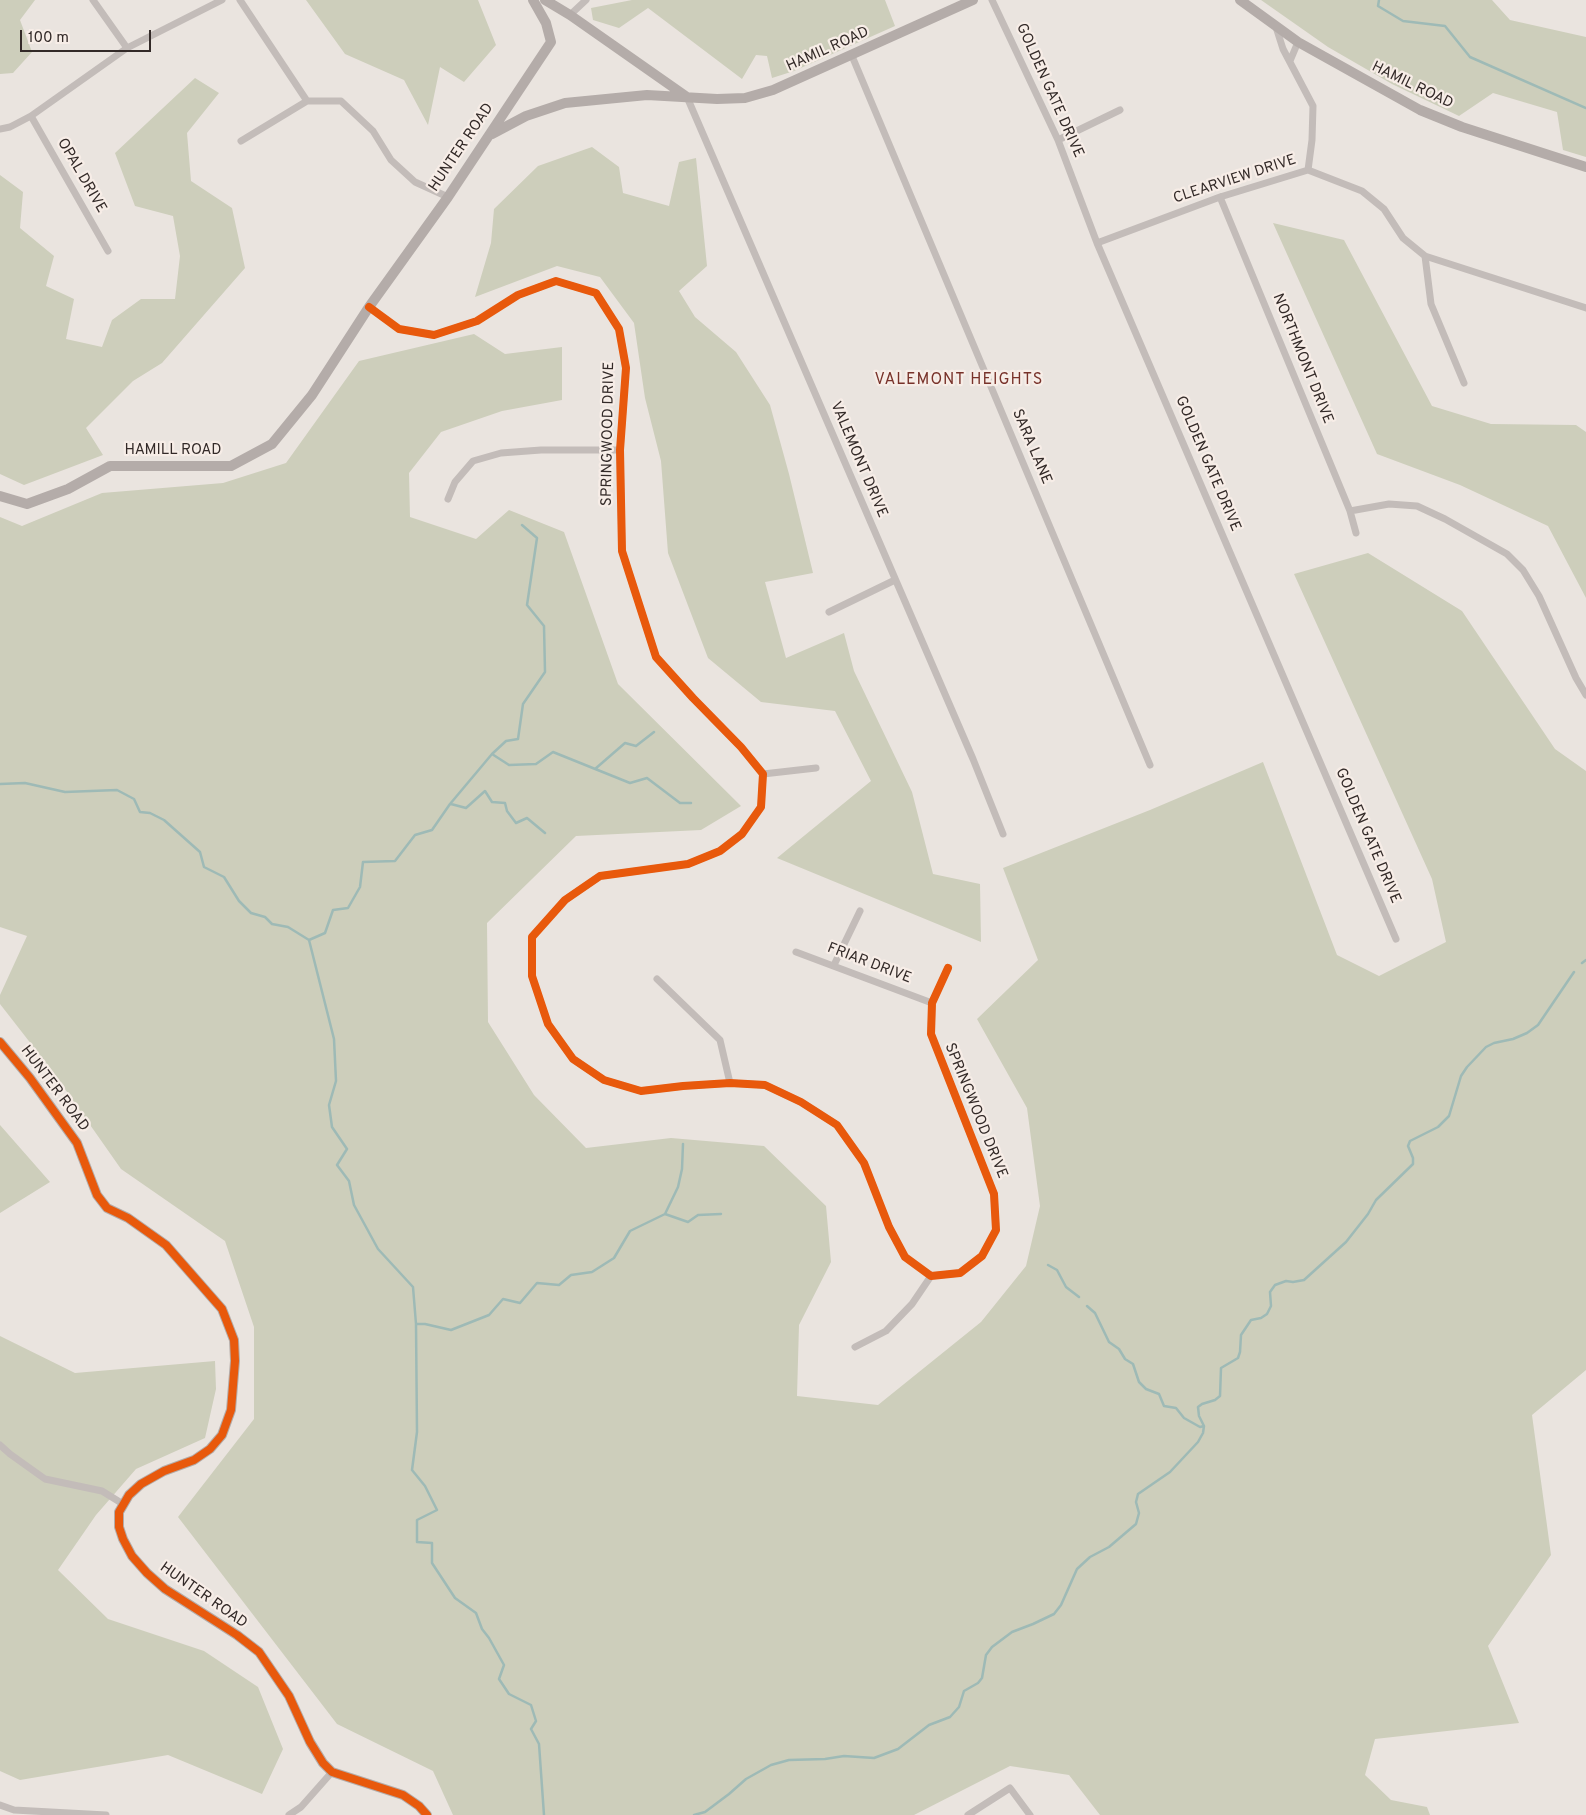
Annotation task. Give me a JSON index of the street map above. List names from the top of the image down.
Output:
{
  "streets": {
    "street": [
      "HAMIL ROAD",
      "GOLDEN GATE DRIVE",
      "HUNTER ROAD",
      "OPAL DRIVE",
      "CLEARVIEW DRIVE",
      "NORTHMONT DRIVE",
      "SPRINGWOOD DRIVE",
      "SARA LANE",
      "HAMILL ROAD",
      "VALEMONT DRIVE",
      "FRIAR DRIVE"
    ]
  },
  "crossings": [
    ["HAMIL ROAD", "HUNTER ROAD"],
    ["HAMIL ROAD", "SARA LANE"],
    ["HAMIL ROAD", "VALEMONT DRIVE"],
    ["GOLDEN GATE DRIVE", "CLEARVIEW DRIVE"],
    ["HUNTER ROAD", "SPRINGWOOD DRIVE"],
    ["HUNTER ROAD", "HAMILL ROAD"],
    ["CLEARVIEW DRIVE", "NORTHMONT DRIVE"],
    ["SPRINGWOOD DRIVE", "HAMILL ROAD"],
    ["SPRINGWOOD DRIVE", "FRIAR DRIVE"]
  ],
  "districts": ["VALEMONT HEIGHTS"],
  "scale_bar": "100 m"
}
